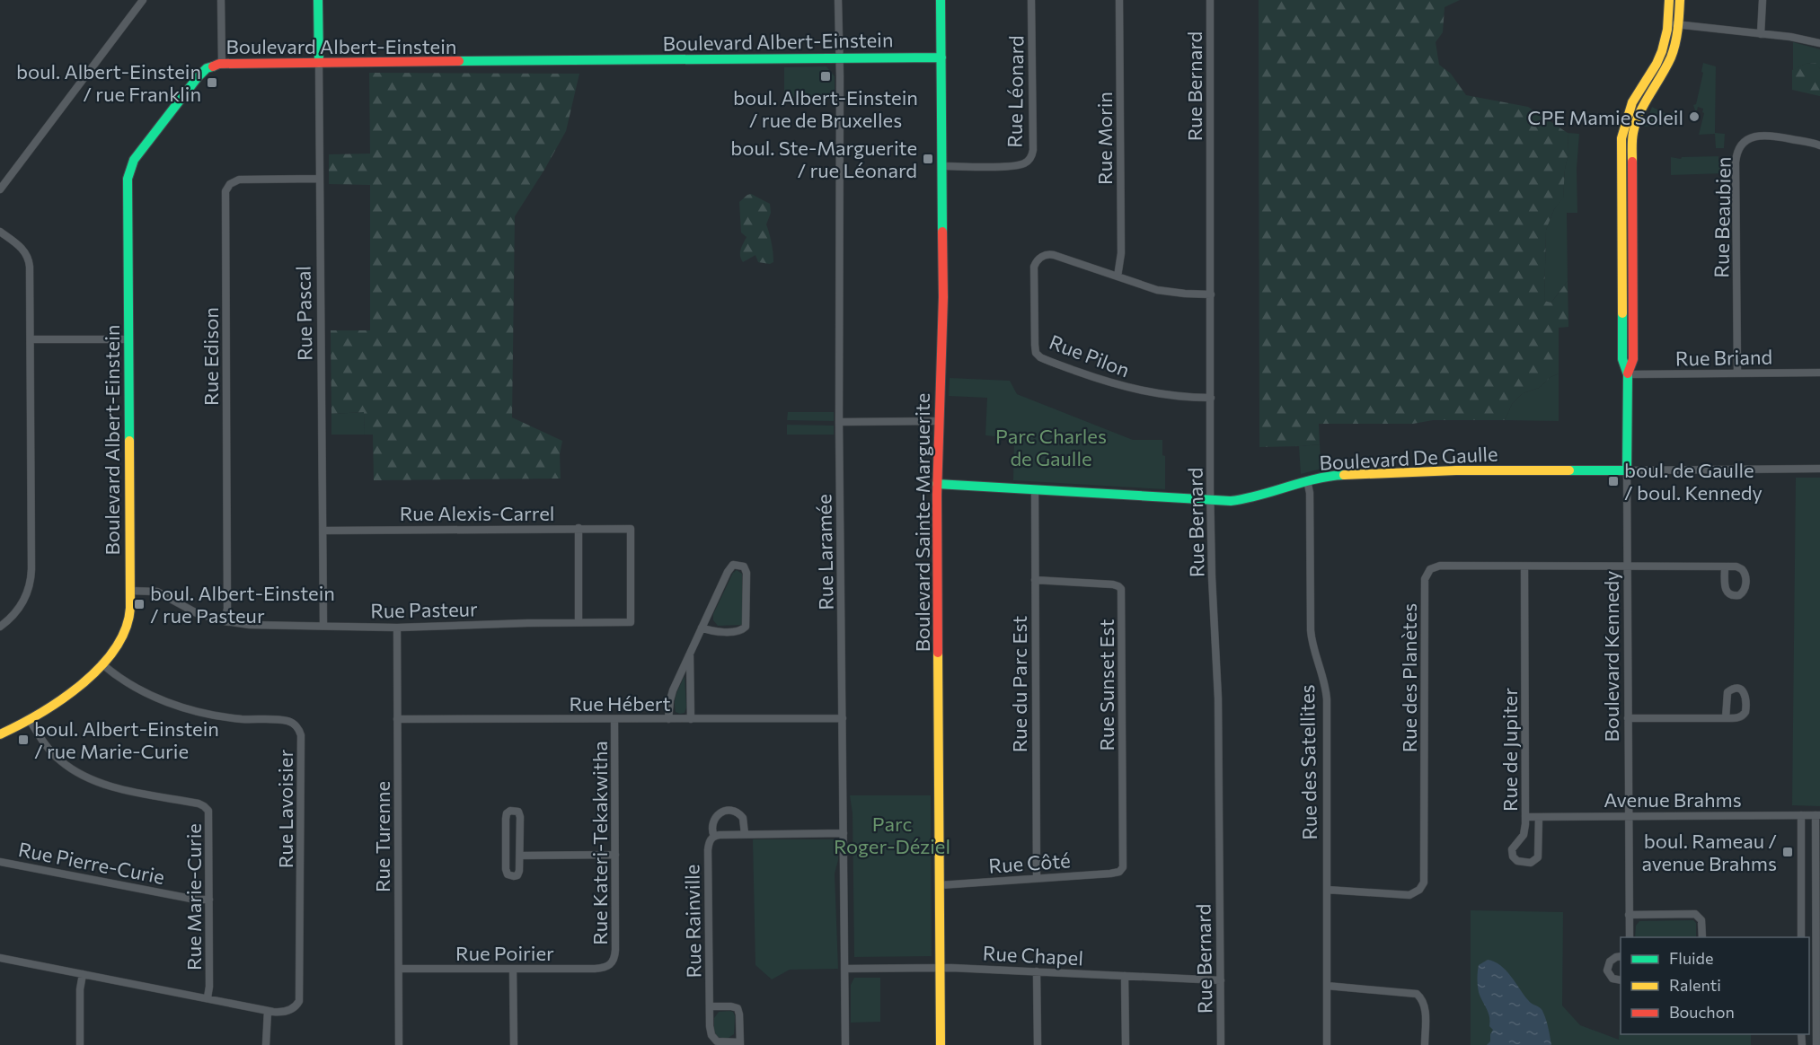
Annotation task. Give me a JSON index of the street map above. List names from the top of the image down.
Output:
{
  "streets": {
    "street": [
      "Boulevard Albert-Einstein",
      "Rue Bernard",
      "Rue Léonard",
      "Rue Morin",
      "Rue Beaubien",
      "Rue Pascal",
      "Rue Pilon",
      "Rue Edison",
      "Rue Briand",
      "Boulevard De Gaulle",
      "Rue Alexis-Carrel",
      "Boulevard Sainte-Marguerite",
      "Rue Laramée",
      "Rue Pasteur",
      "Boulevard Kennedy",
      "Rue des Planètes",
      "Rue du Parc Est",
      "Rue Sunset Est",
      "Rue Hébert",
      "Rue de Jupiter",
      "Rue des Satellites",
      "Avenue Brahms",
      "Rue Lavoisier",
      "Rue Turenne",
      "Rue Kateri-Tekakwitha",
      "Rue Pierre-Curie",
      "Rue Côté",
      "Rue Marie-Curie",
      "Rue Rainville",
      "Rue Poirier",
      "Rue Chapel"
    ]
  },
  "crossings": [
    ["Boulevard Albert-Einstein", "Rue Pascal"],
    ["Boulevard Albert-Einstein", "Boulevard Sainte-Marguerite"],
    ["Boulevard Albert-Einstein", "Rue Laramée"],
    ["Boulevard Albert-Einstein", "Rue Pasteur"],
    ["Boulevard Albert-Einstein", "Rue Lavoisier"],
    ["Boulevard Albert-Einstein", "Rue Marie-Curie"],
    ["Rue Bernard", "Rue Pilon"],
    ["Rue Bernard", "Boulevard De Gaulle"],
    ["Rue Bernard", "Rue Chapel"],
    ["Rue Léonard", "Boulevard Sainte-Marguerite"],
    ["Rue Morin", "Rue Pilon"],
    ["Rue Beaubien", "Rue Briand"],
    ["Rue Pascal", "Rue Edison"],
    ["Rue Pascal", "Rue Alexis-Carrel"],
    ["Rue Pascal", "Rue Pasteur"],
    ["Rue Edison", "Rue Pasteur"],
    ["Rue Briand", "Boulevard Kennedy"],
    ["Boulevard De Gaulle", "Boulevard Sainte-Marguerite"],
    ["Boulevard De Gaulle", "Boulevard Kennedy"],
    ["Boulevard De Gaulle", "Rue du Parc Est"],
    ["Boulevard De Gaulle", "Rue des Satellites"],
    ["Rue Alexis-Carrel", "Rue Pasteur"],
    ["Boulevard Sainte-Marguerite", "Rue Côté"],
    ["Boulevard Sainte-Marguerite", "Rue Chapel"],
    ["Rue Laramée", "Rue Hébert"],
    ["Rue Laramée", "Rue Rainville"],
    ["Rue Laramée", "Rue Chapel"],
    ["Rue Pasteur", "Rue Turenne"],
    ["Boulevard Kennedy", "Rue des Planètes"],
    ["Boulevard Kennedy", "Avenue Brahms"],
    ["Rue des Planètes", "Rue de Jupiter"],
    ["Rue des Planètes", "Rue des Satellites"],
    ["Rue du Parc Est", "Rue Sunset Est"],
    ["Rue du Parc Est", "Rue Côté"],
    ["Rue Sunset Est", "Rue Côté"],
    ["Rue Hébert", "Rue Turenne"],
    ["Rue Hébert", "Rue Kateri-Tekakwitha"],
    ["Rue de Jupiter", "Avenue Brahms"],
    ["Rue Lavoisier", "Rue Marie-Curie"],
    ["Rue Turenne", "Rue Poirier"],
    ["Rue Kateri-Tekakwitha", "Rue Poirier"],
    ["Rue Pierre-Curie", "Rue Marie-Curie"]
  ],
  "parks": ["Parc Charles de Gaulle", "Parc Roger-Déziel"],
  "places": {
    "transit": [
      "boul. Albert-Einstein / rue de Bruxelles",
      "boul. Albert-Einstein / rue Franklin",
      "boul. Ste-Marguerite / rue Léonard",
      "boul. de Gaulle / boul. Kennedy",
      "boul. Albert-Einstein / rue Pasteur",
      "boul. Albert-Einstein / rue Marie-Curie",
      "boul. Rameau / avenue Brahms"
    ],
    "other": ["CPE Mamie Soleil"]
  },
  "legend": ["Fluide", "Ralenti", "Bouchon"]
}
